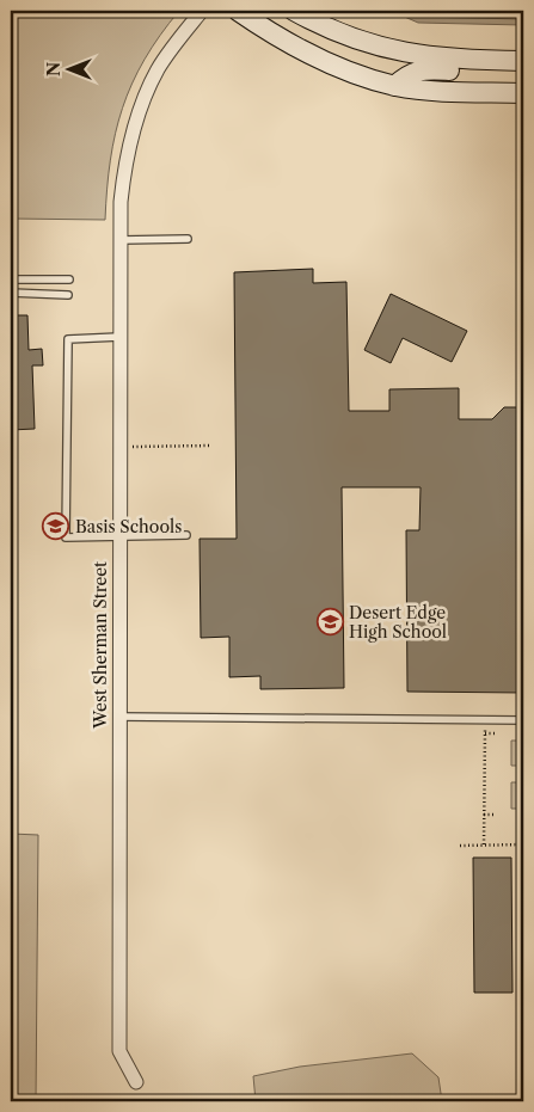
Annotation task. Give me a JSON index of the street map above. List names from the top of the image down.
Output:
{
  "streets": {
    "street": ["West Sherman Street"]
  },
  "places": {
    "school or university": ["Basis Schools", "Desert Edge High School"]
  },
  "north": "left"
}
